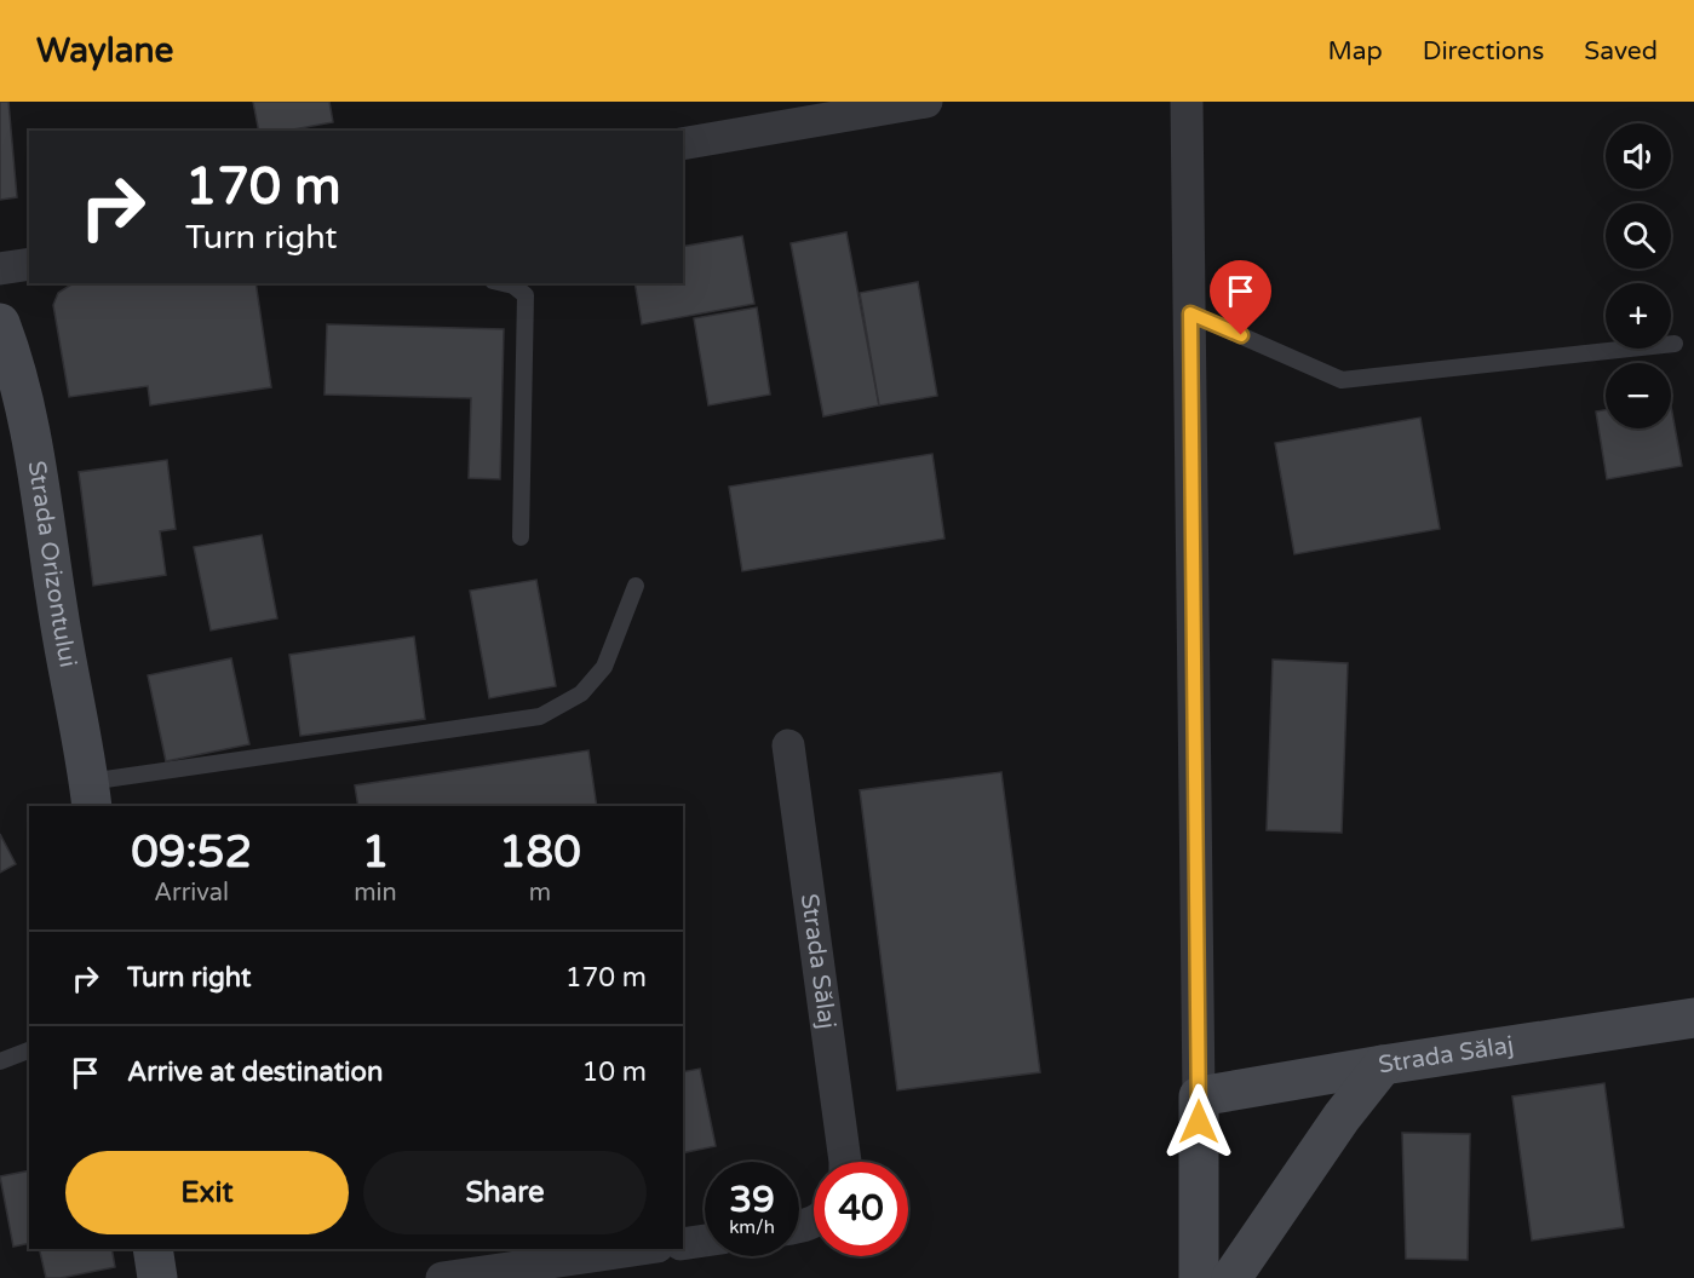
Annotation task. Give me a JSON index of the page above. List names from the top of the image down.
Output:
{
  "streets": {
    "street": ["Strada Orizontului", "Strada Sălaj"]
  },
  "page": {
    "header": "Waylane",
    "nav": ["Map", "Directions", "Saved"],
    "map_buttons": ["+", "−"],
    "turn": ["170 m", "Turn right"],
    "eta": [
      "09:52",
      "Arrival",
      "1",
      "min",
      "180",
      "m"
    ],
    "list": [
      {
        "name": "Turn right",
        "value": "170 m"
      },
      {
        "name": "Arrive at destination",
        "value": "10 m"
      }
    ],
    "buttons": ["Exit", "Share"],
    "speed": "39 km/h",
    "limit": "40"
  }
}
